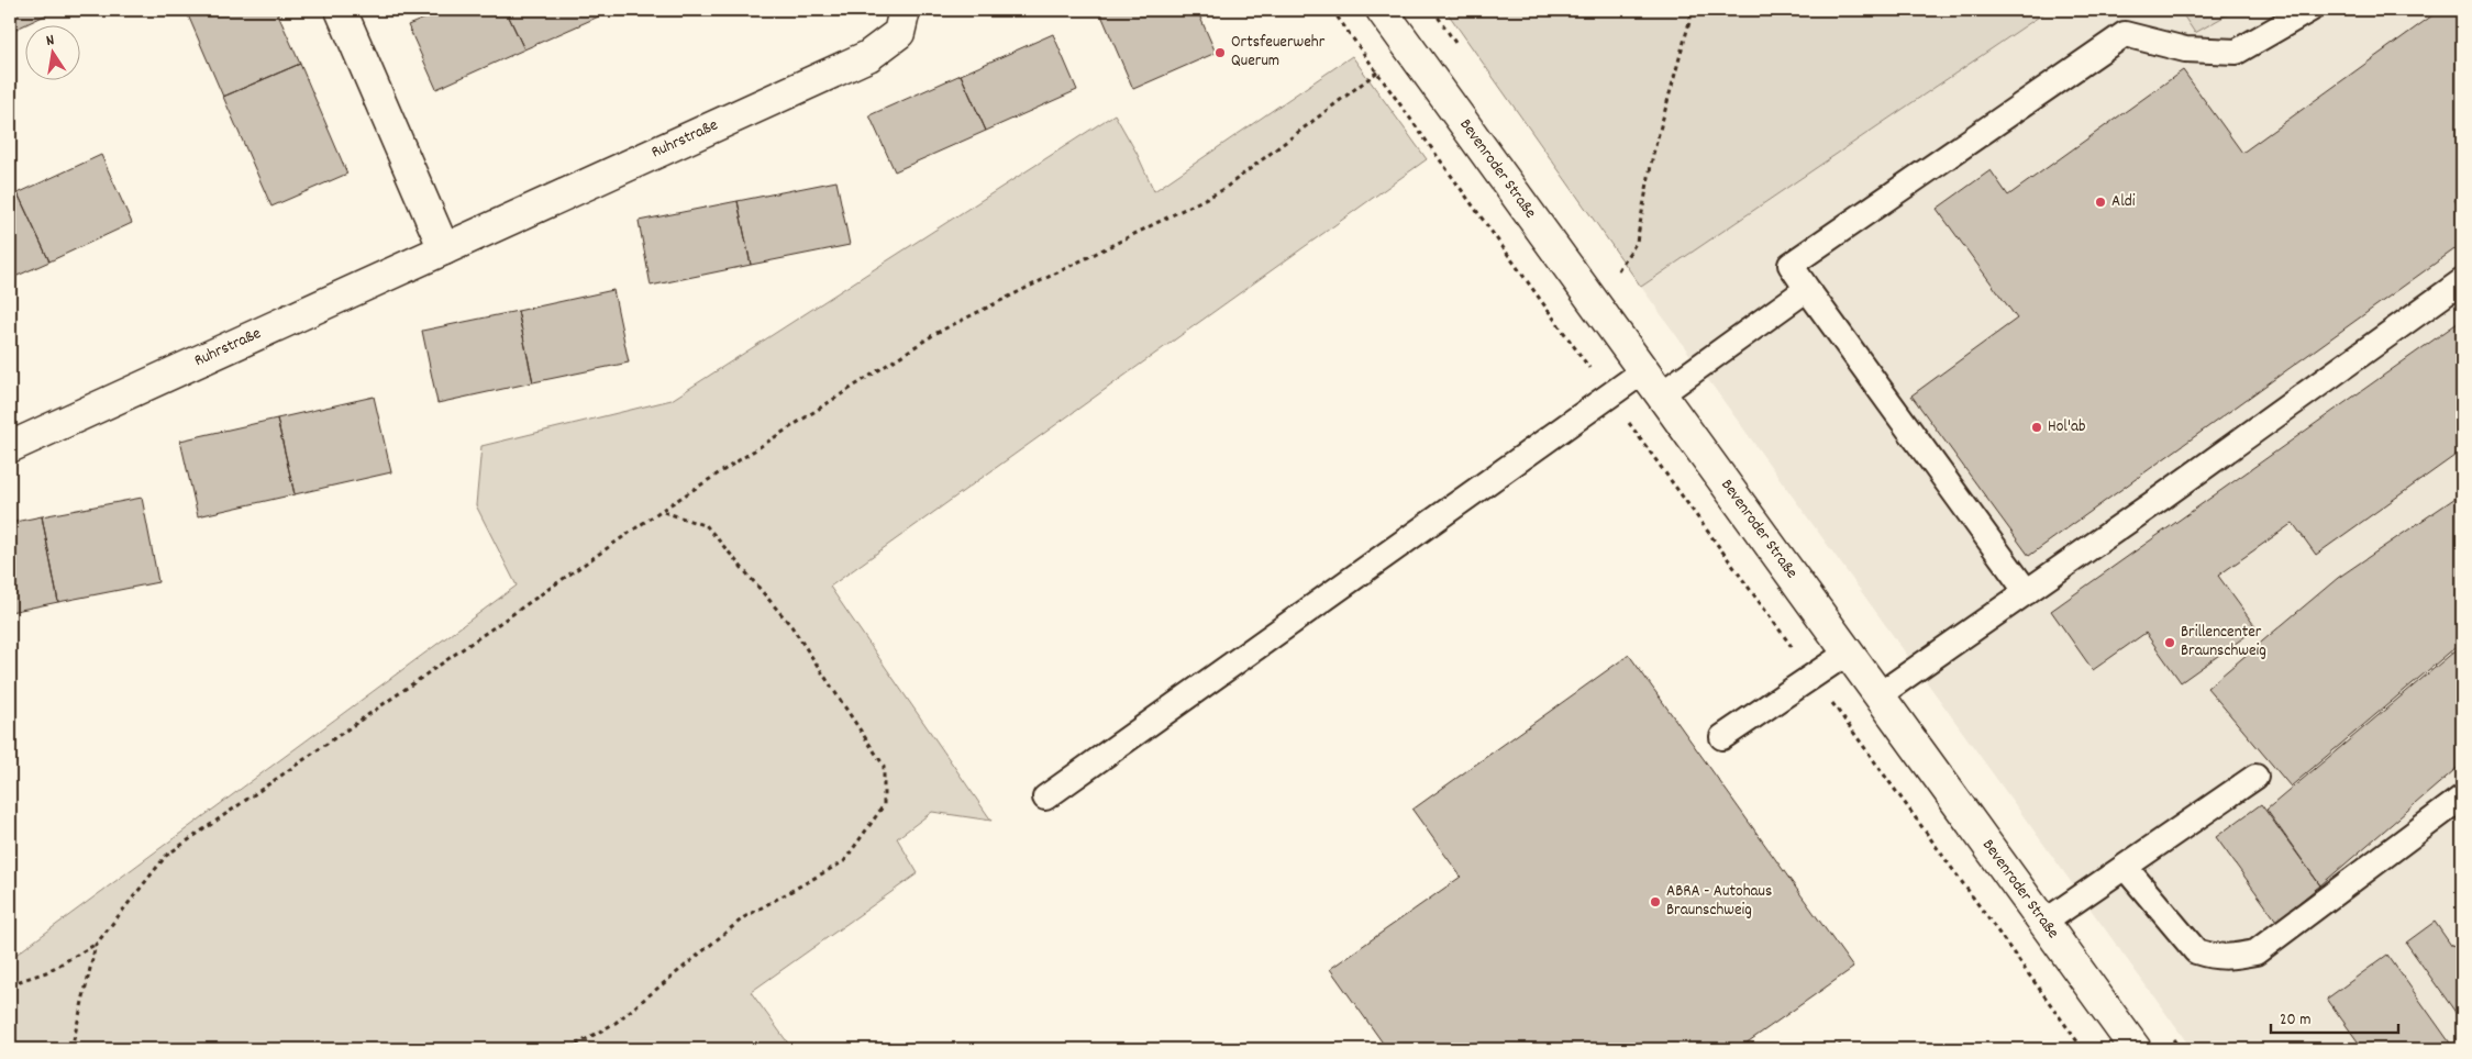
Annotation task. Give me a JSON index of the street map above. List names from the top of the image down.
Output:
{
  "streets": {
    "main road": ["Ruhrstraße", "Bevenroder Straße"]
  },
  "places": [
    "Ortsfeuerwehr Querum",
    "Aldi",
    "Hol'ab",
    "Brillencenter Braunschweig",
    "ABRA - Autohaus Braunschweig"
  ],
  "scale_bar": "20 m",
  "north": "top"
}
